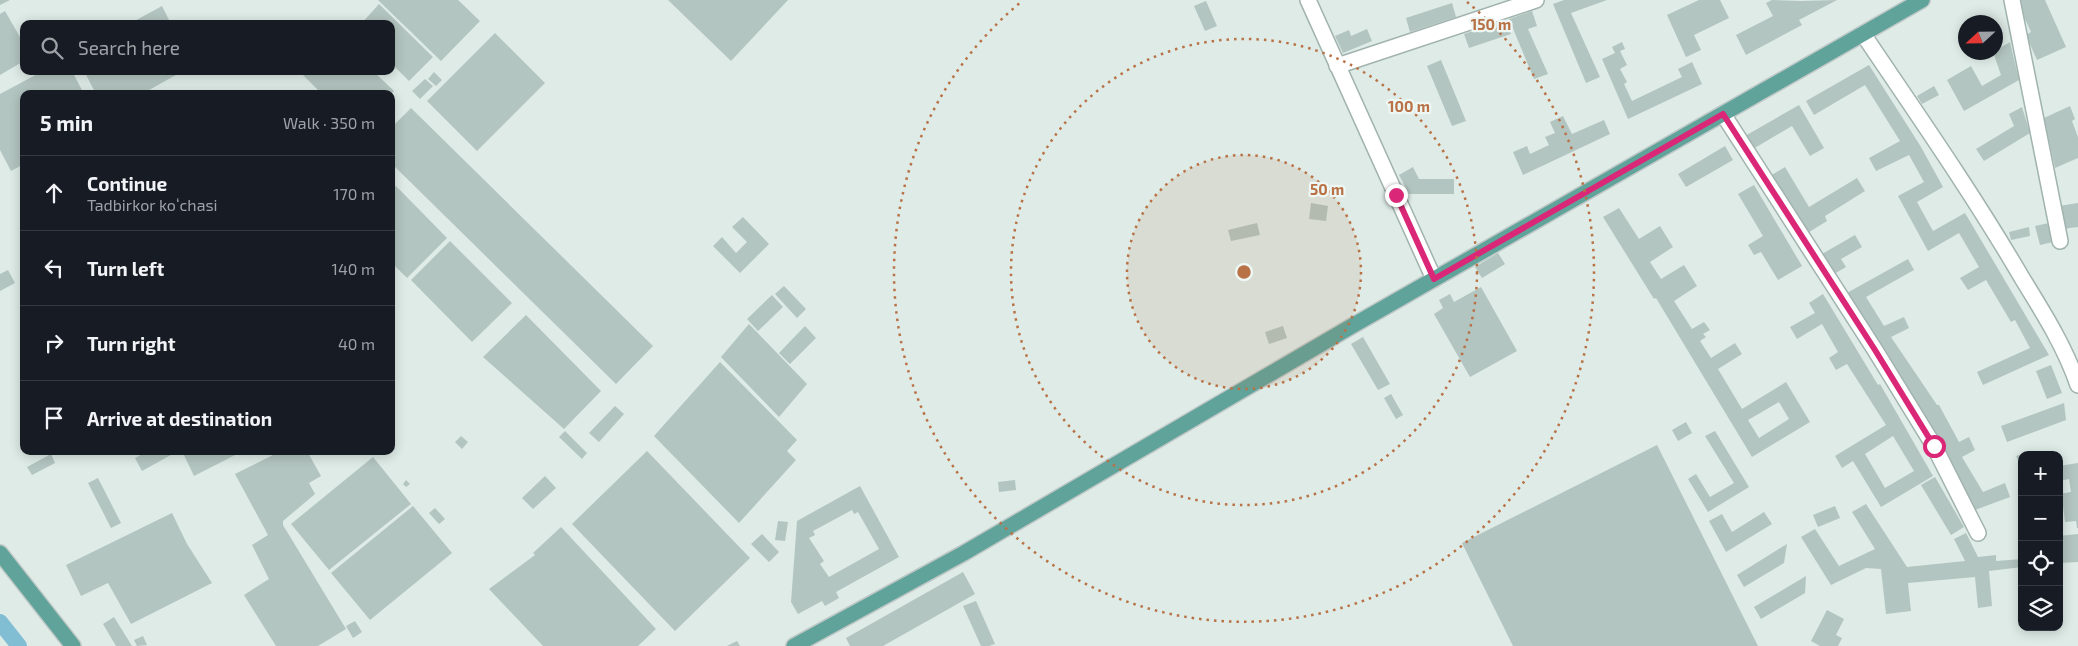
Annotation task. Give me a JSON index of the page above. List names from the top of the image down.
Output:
{
  "north": "left",
  "page": {
    "search": "Search here",
    "heading": ["5 min", "Walk · 350 m"],
    "list": [
      ["Continue", "Tadbirkor koʻchasi", "170 m"],
      ["Turn left", "140 m"],
      ["Turn right", "40 m"],
      "Arrive at destination"
    ],
    "map_buttons": ["+", "−"]
  },
  "rings": ["150 m", "100 m", "50 m"]
}
